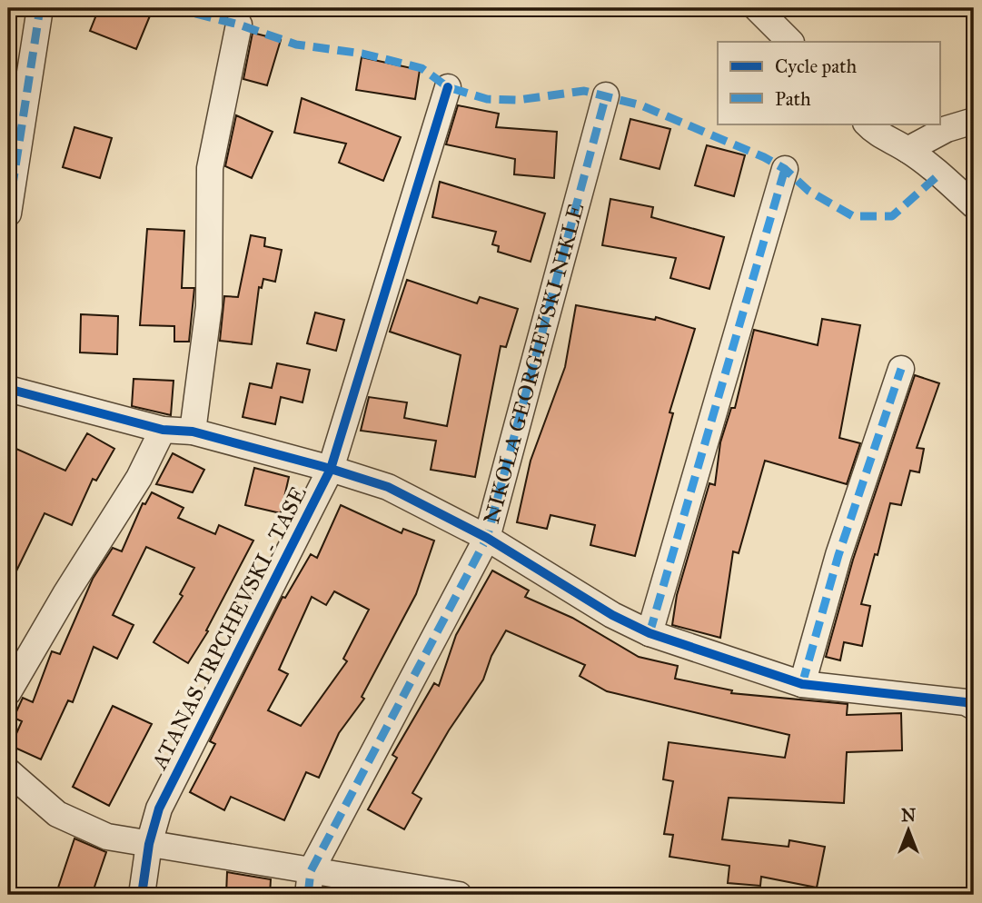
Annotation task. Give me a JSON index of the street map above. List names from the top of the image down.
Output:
{
  "streets": {
    "street": ["NIKOLA GEORGIEVSKI NIKLE", "ATANAS TRPCHEVSKI - TASE"]
  },
  "legend": ["Cycle path", "Path"],
  "north": "top"
}
